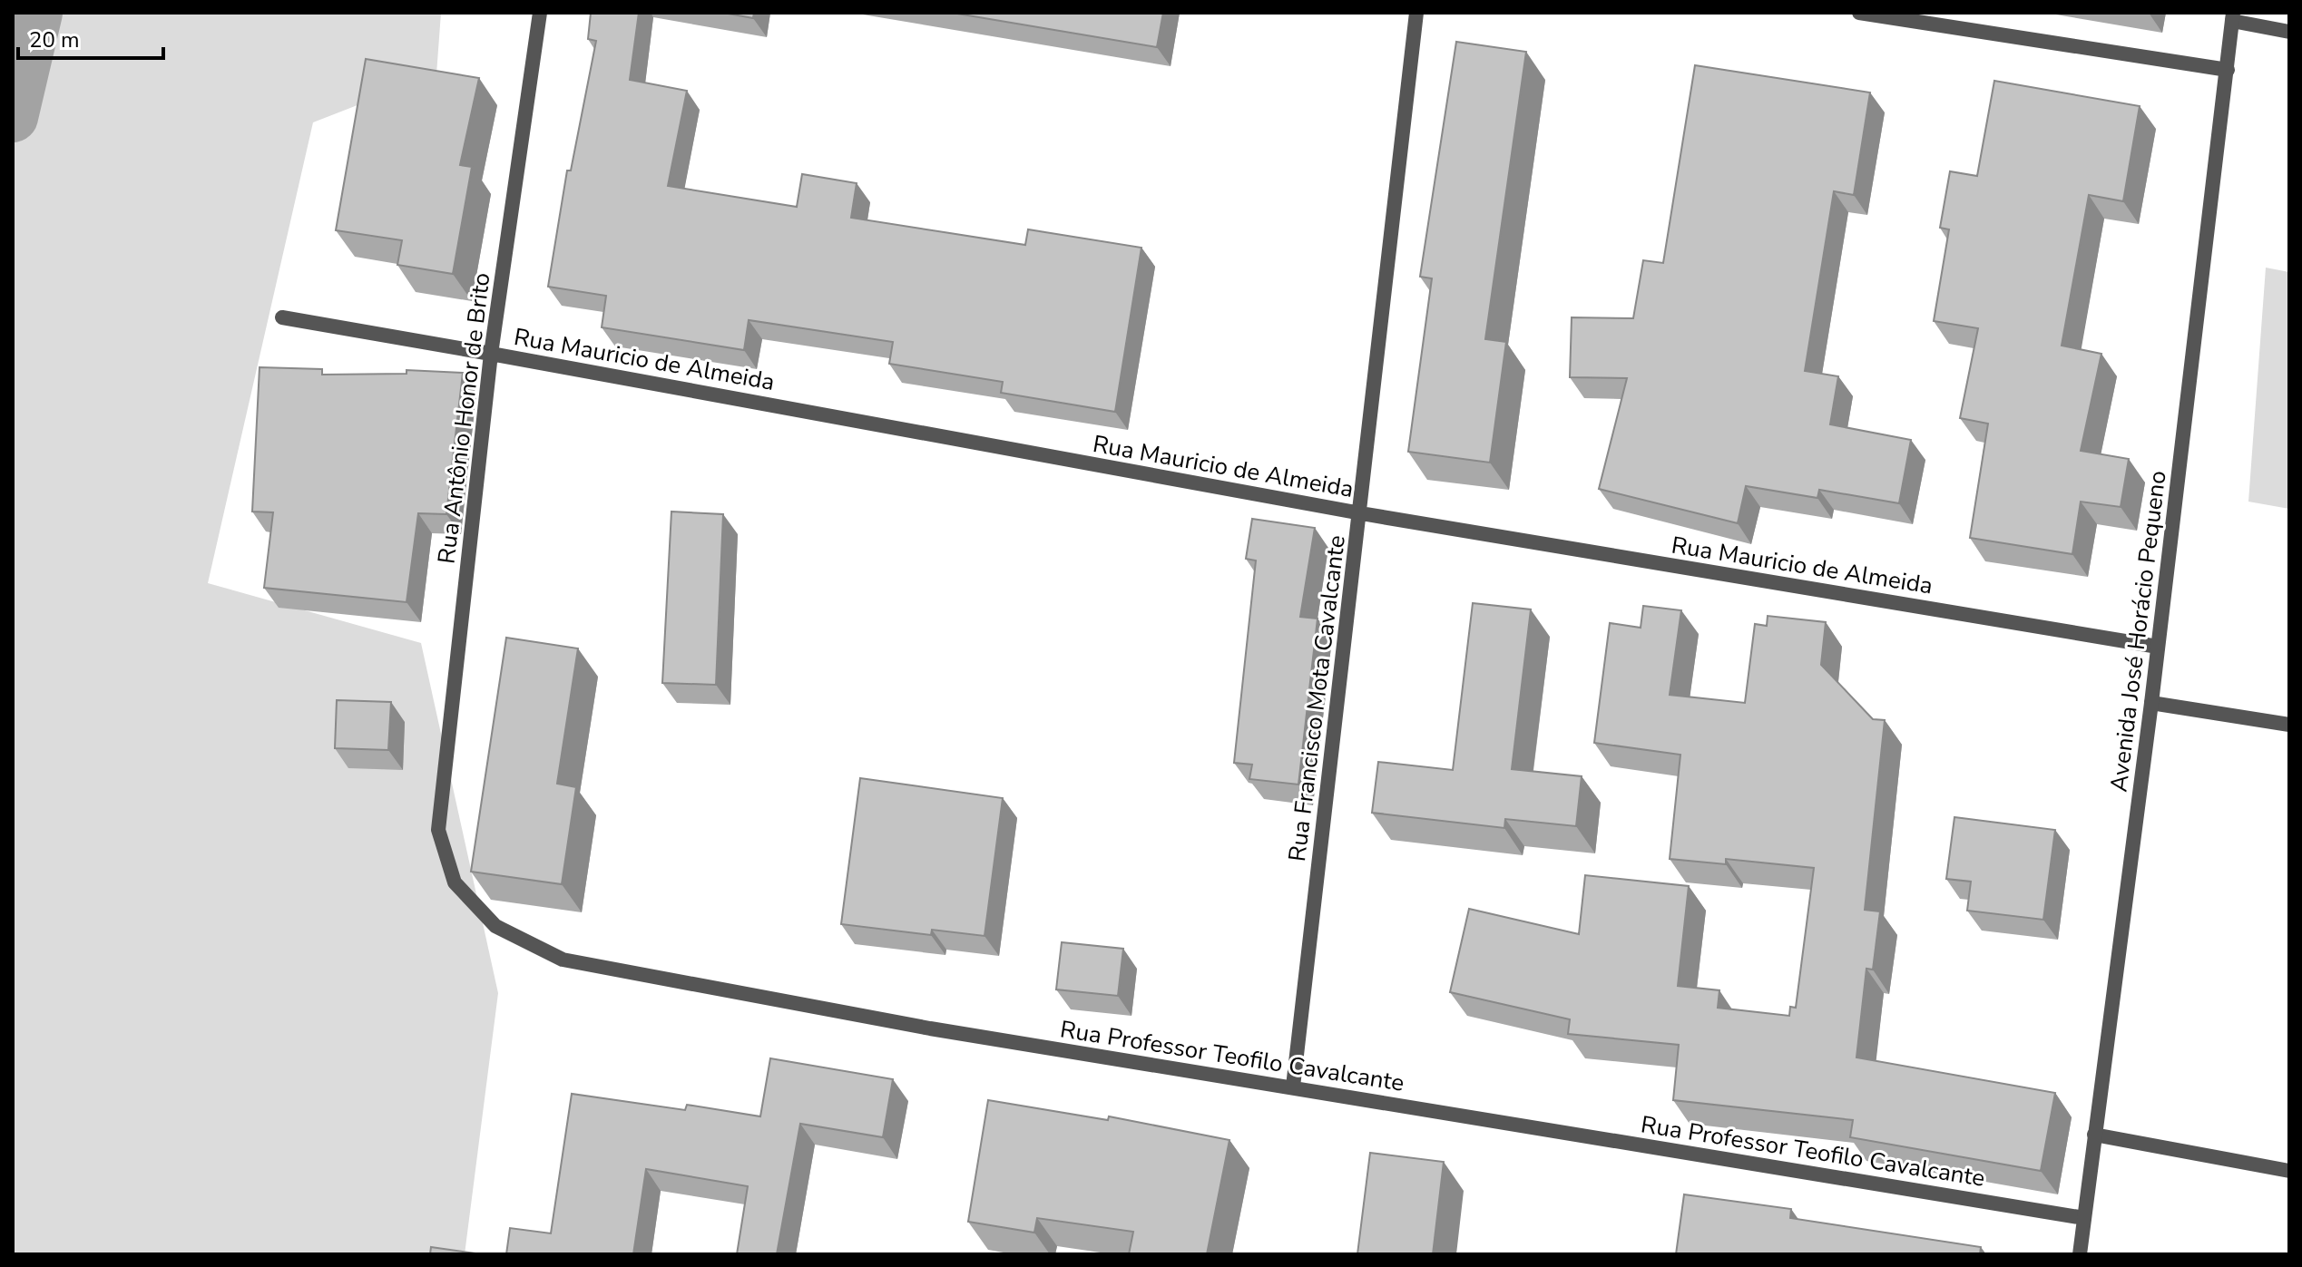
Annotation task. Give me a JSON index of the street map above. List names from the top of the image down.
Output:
{
  "streets": {
    "street": [
      "Rua Mauricio de Almeida",
      "Rua Antônio Honor de Brito",
      "Avenida José Horácio Pequeno",
      "Rua Francisco Mota Cavalcante",
      "Rua Professor Teofilo Cavalcante"
    ]
  },
  "crossings": [
    ["Rua Mauricio de Almeida", "Rua Antônio Honor de Brito"],
    ["Rua Mauricio de Almeida", "Avenida José Horácio Pequeno"],
    ["Rua Mauricio de Almeida", "Rua Francisco Mota Cavalcante"],
    ["Rua Antônio Honor de Brito", "Rua Professor Teofilo Cavalcante"],
    ["Avenida José Horácio Pequeno", "Rua Professor Teofilo Cavalcante"],
    ["Rua Francisco Mota Cavalcante", "Rua Professor Teofilo Cavalcante"]
  ],
  "scale_bar": "20 m"
}
